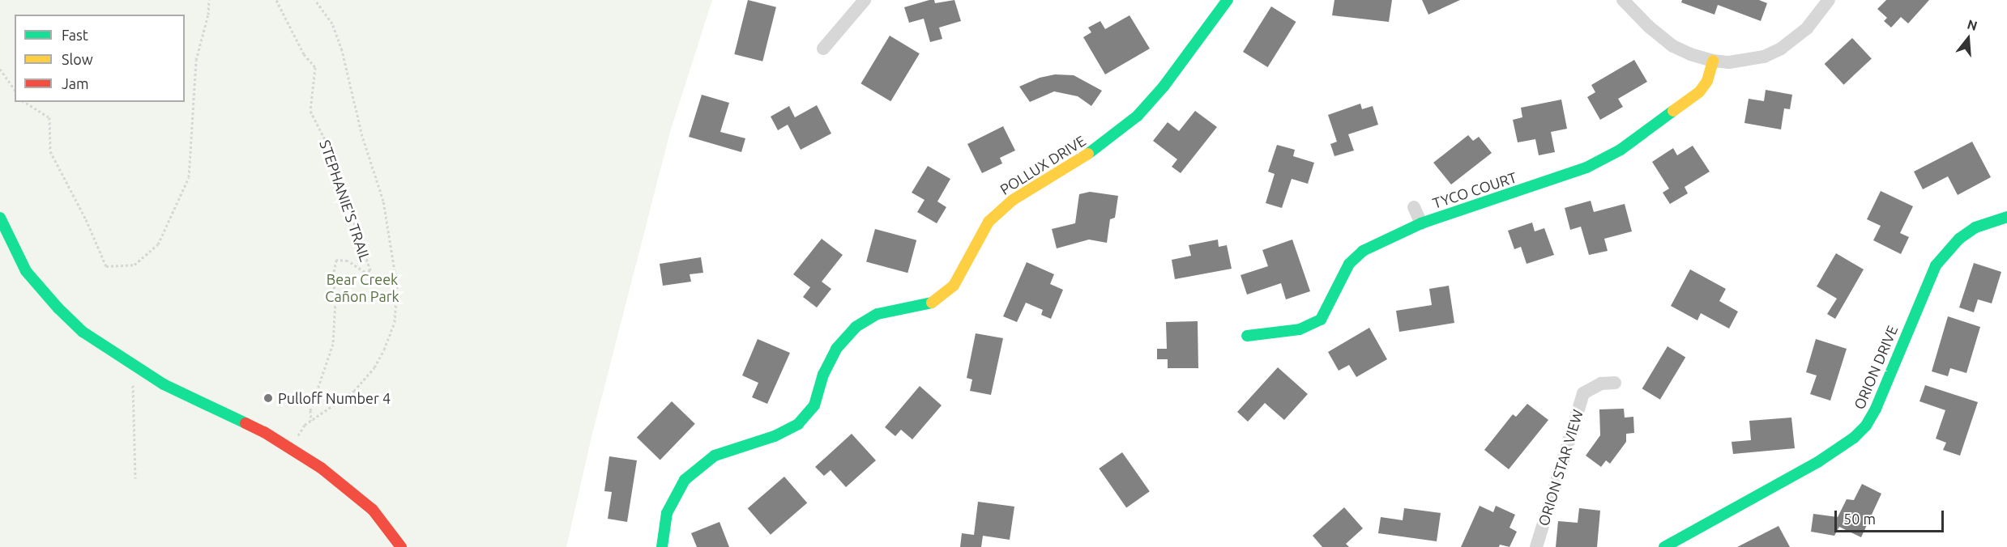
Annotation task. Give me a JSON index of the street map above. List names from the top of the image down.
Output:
{
  "streets": {
    "street": [
      "POLLUX DRIVE",
      "TYCO COURT",
      "ORION DRIVE",
      "ORION STAR VIEW"
    ],
    "path": ["STEPHANIE'S TRAIL"]
  },
  "parks": ["Bear Creek Cañon Park"],
  "places": ["Pulloff Number 4"],
  "legend": ["Fast", "Slow", "Jam"],
  "scale_bar": "50 m",
  "north": "top"
}
